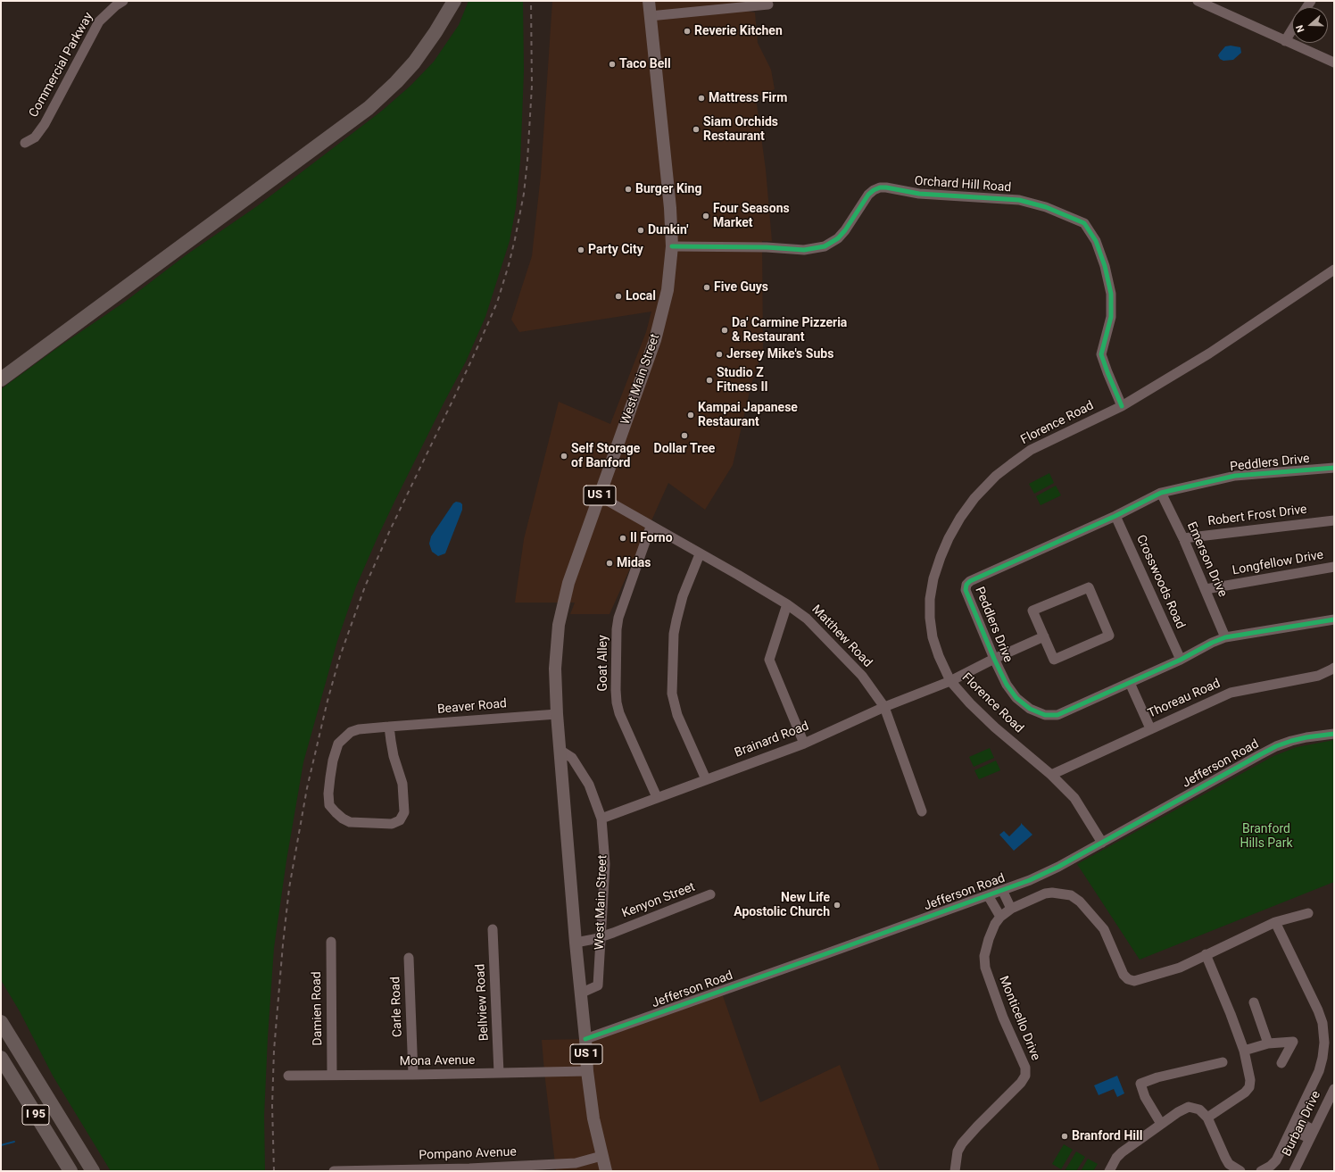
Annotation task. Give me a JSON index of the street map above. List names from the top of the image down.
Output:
{
  "streets": {
    "highway": ["I 95"],
    "main road": ["West Main Street", "US 1"],
    "street": [
      "Commercial Parkway",
      "Orchard Hill Road",
      "Florence Road",
      "Peddlers Drive",
      "Robert Frost Drive",
      "Emerson Drive",
      "Longfellow Drive",
      "Crosswoods Road",
      "Matthew Road",
      "Goat Alley",
      "Thoreau Road",
      "Beaver Road",
      "Brainard Road",
      "Jefferson Road",
      "Kenyon Street",
      "Bellview Road",
      "Carle Road",
      "Damien Road",
      "Monticello Drive",
      "Mona Avenue",
      "Burban Drive",
      "Pompano Avenue"
    ]
  },
  "crossings": [
    ["Orchard Hill Road", "West Main Street"],
    ["Orchard Hill Road", "Florence Road"],
    ["West Main Street", "Matthew Road"],
    ["West Main Street", "Beaver Road"],
    ["West Main Street", "Brainard Road"],
    ["West Main Street", "Jefferson Road"],
    ["West Main Street", "Kenyon Street"],
    ["West Main Street", "Mona Avenue"],
    ["West Main Street", "Pompano Avenue"],
    ["Florence Road", "Peddlers Drive"],
    ["Florence Road", "Thoreau Road"],
    ["Florence Road", "Brainard Road"],
    ["Florence Road", "Jefferson Road"],
    ["Peddlers Drive", "Emerson Drive"],
    ["Peddlers Drive", "Crosswoods Road"],
    ["Peddlers Drive", "Brainard Road"],
    ["Robert Frost Drive", "Emerson Drive"],
    ["Emerson Drive", "Longfellow Drive"],
    ["Matthew Road", "Goat Alley"],
    ["Matthew Road", "Brainard Road"],
    ["Goat Alley", "Brainard Road"],
    ["Bellview Road", "Mona Avenue"],
    ["Carle Road", "Mona Avenue"],
    ["Damien Road", "Mona Avenue"]
  ],
  "parks": ["Branford Hills Park"],
  "places": [
    "Reverie Kitchen",
    "Taco Bell",
    "Mattress Firm",
    "Siam Orchids Restaurant",
    "Burger King",
    "Four Seasons Market",
    "Dunkin'",
    "Party City",
    "Five Guys",
    "Local",
    "Da' Carmine Pizzeria & Restaurant",
    "Jersey Mike's Subs",
    "Studio Z Fitness II",
    "Kampai Japanese Restaurant",
    "Dollar Tree",
    "Self Storage of Banford",
    "Il Forno",
    "Midas",
    "New Life Apostolic Church",
    "Branford Hill"
  ],
  "north": "left"
}
